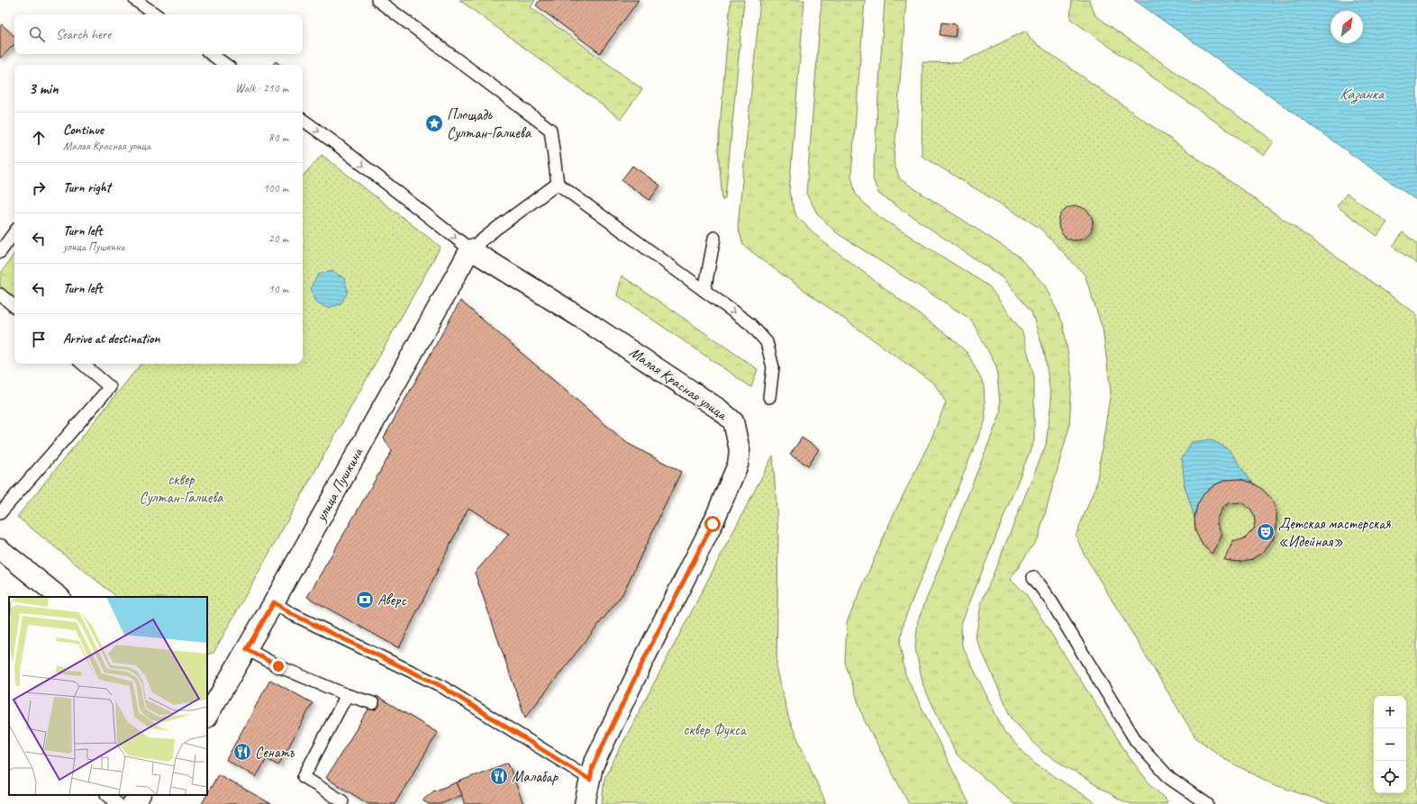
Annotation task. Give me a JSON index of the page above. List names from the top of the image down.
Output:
{
  "streets": {
    "street": ["Малая Красная улица", "улица Пушкина"]
  },
  "crossings": [
    ["Малая Красная улица", "улица Пушкина"]
  ],
  "water": ["Казанка"],
  "parks": ["сквер Султан-Галиева", "cквер Фукса"],
  "places": {
    "place": ["Площадь Султан-Галиева"],
    "theatre": ["Детская мастерская «Идейная»"],
    "bank": ["Аверс"],
    "restaurant": ["Сенатъ", "Малабар"]
  },
  "north": "top right",
  "page": {
    "search": "Search here",
    "heading": ["3 min", "Walk · 210 m"],
    "list": [
      ["Continue", "Малая Красная улица", "80 m"],
      ["Turn right", "100 m"],
      ["Turn left", "улица Пушкина", "20 m"],
      ["Turn left", "10 m"],
      "Arrive at destination"
    ],
    "map_buttons": ["+", "−"]
  }
}
